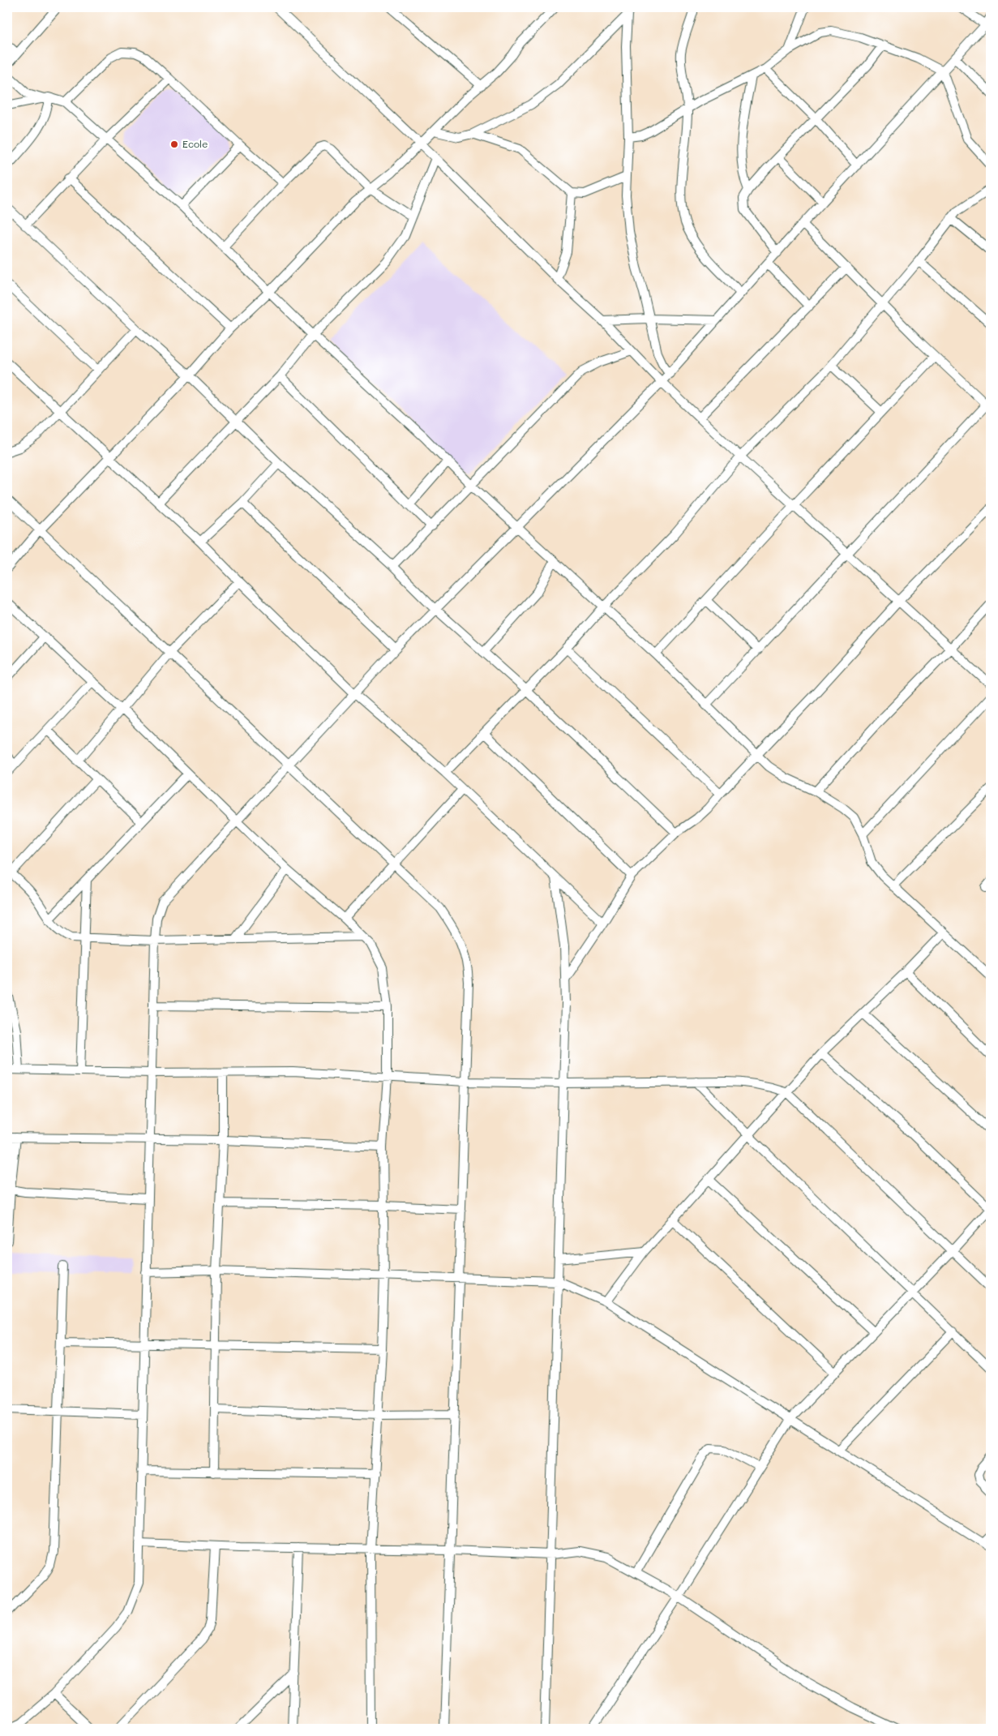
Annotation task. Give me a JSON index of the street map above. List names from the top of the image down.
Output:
{
  "places": ["Ecole"]
}
